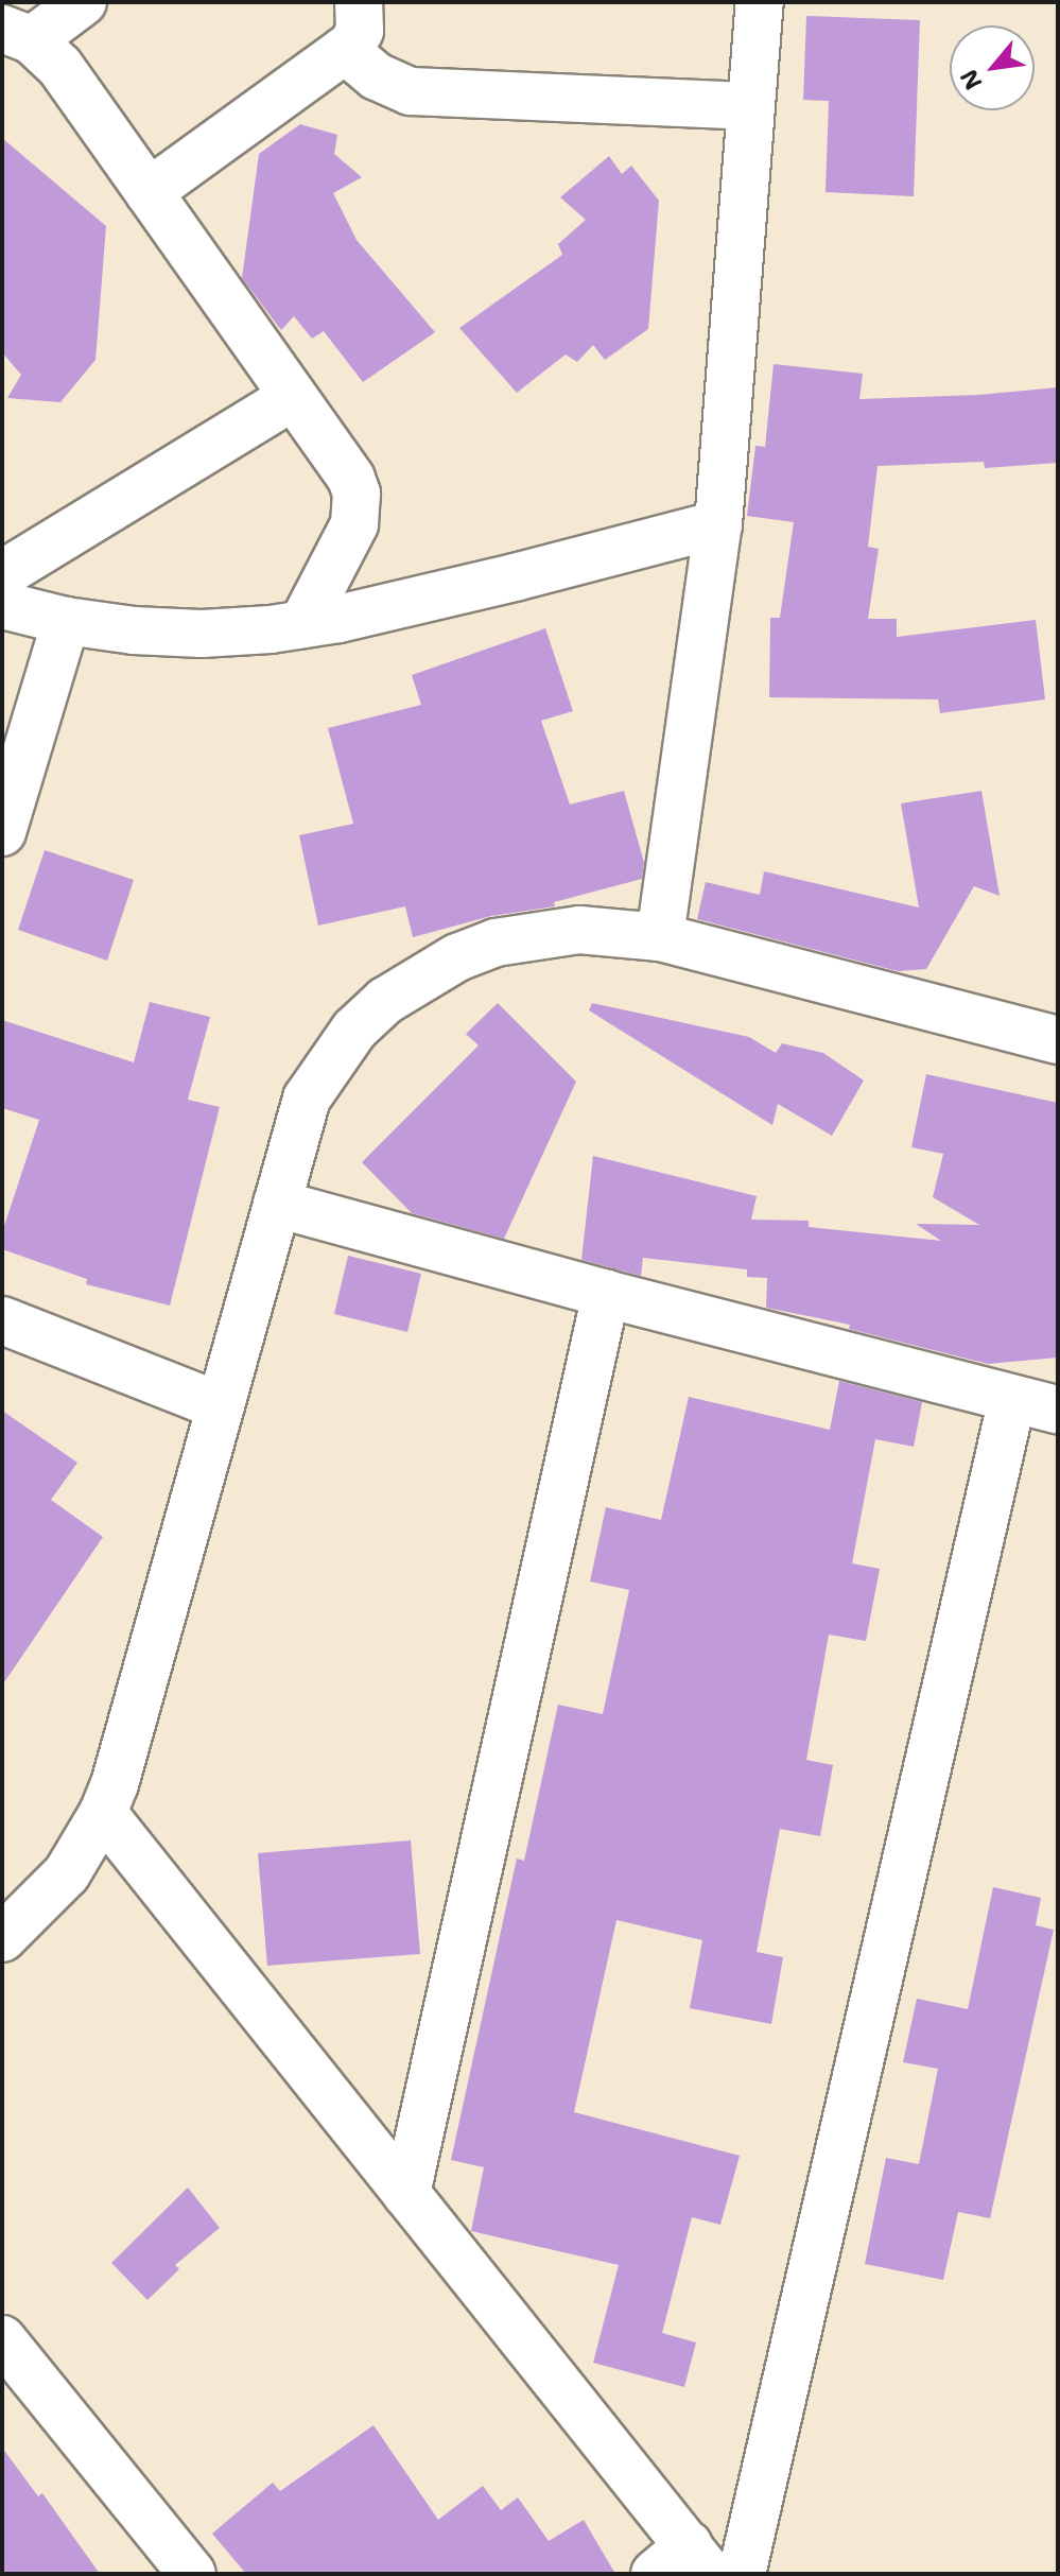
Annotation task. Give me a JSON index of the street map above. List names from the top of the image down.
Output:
{
  "north": "bottom left"
}
